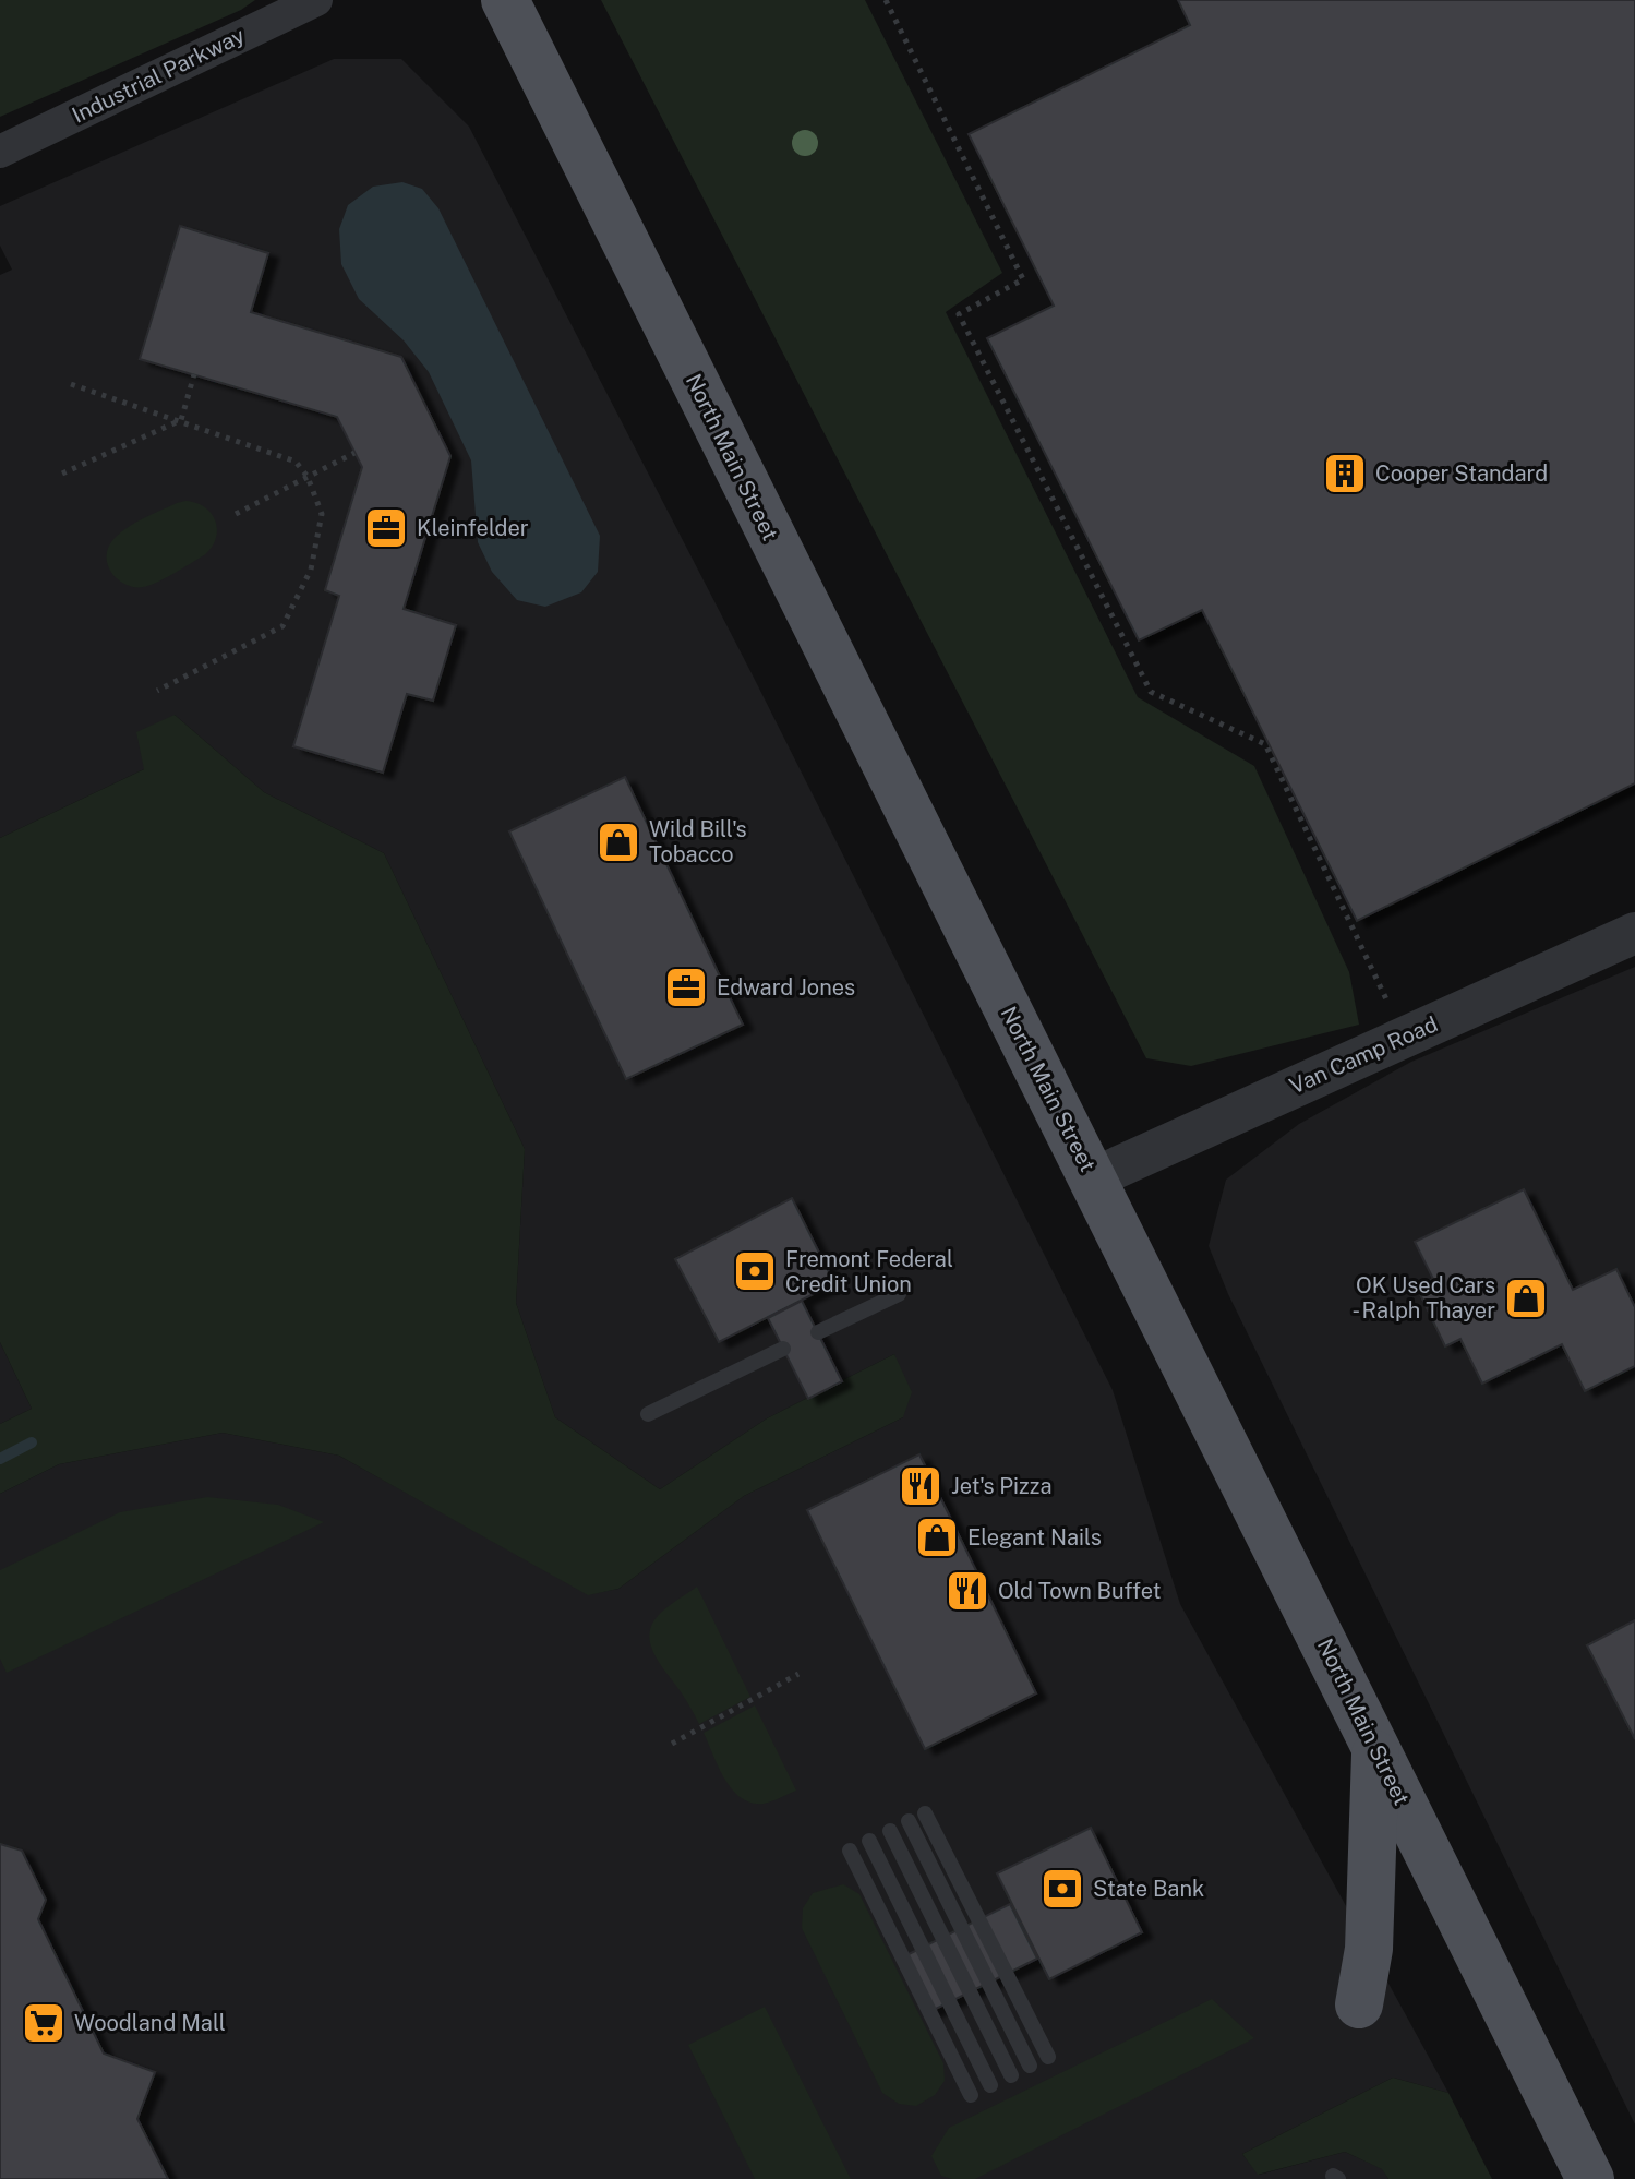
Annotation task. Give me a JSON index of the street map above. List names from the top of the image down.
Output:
{
  "streets": {
    "main road": ["North Main Street"],
    "street": ["Industrial Parkway", "Van Camp Road"]
  },
  "crossings": [
    ["North Main Street", "Van Camp Road"]
  ],
  "places": {
    "building": ["Cooper Standard"],
    "office": ["Kleinfelder", "Edward Jones"],
    "shop": ["Wild Bill's Tobacco", "OK Used Cars - Ralph Thayer", "Elegant Nails"],
    "bank": ["Fremont Federal Credit Union", "State Bank"],
    "restaurant": ["Jet's Pizza", "Old Town Buffet"],
    "supermarket": ["Woodland Mall"]
  }
}
